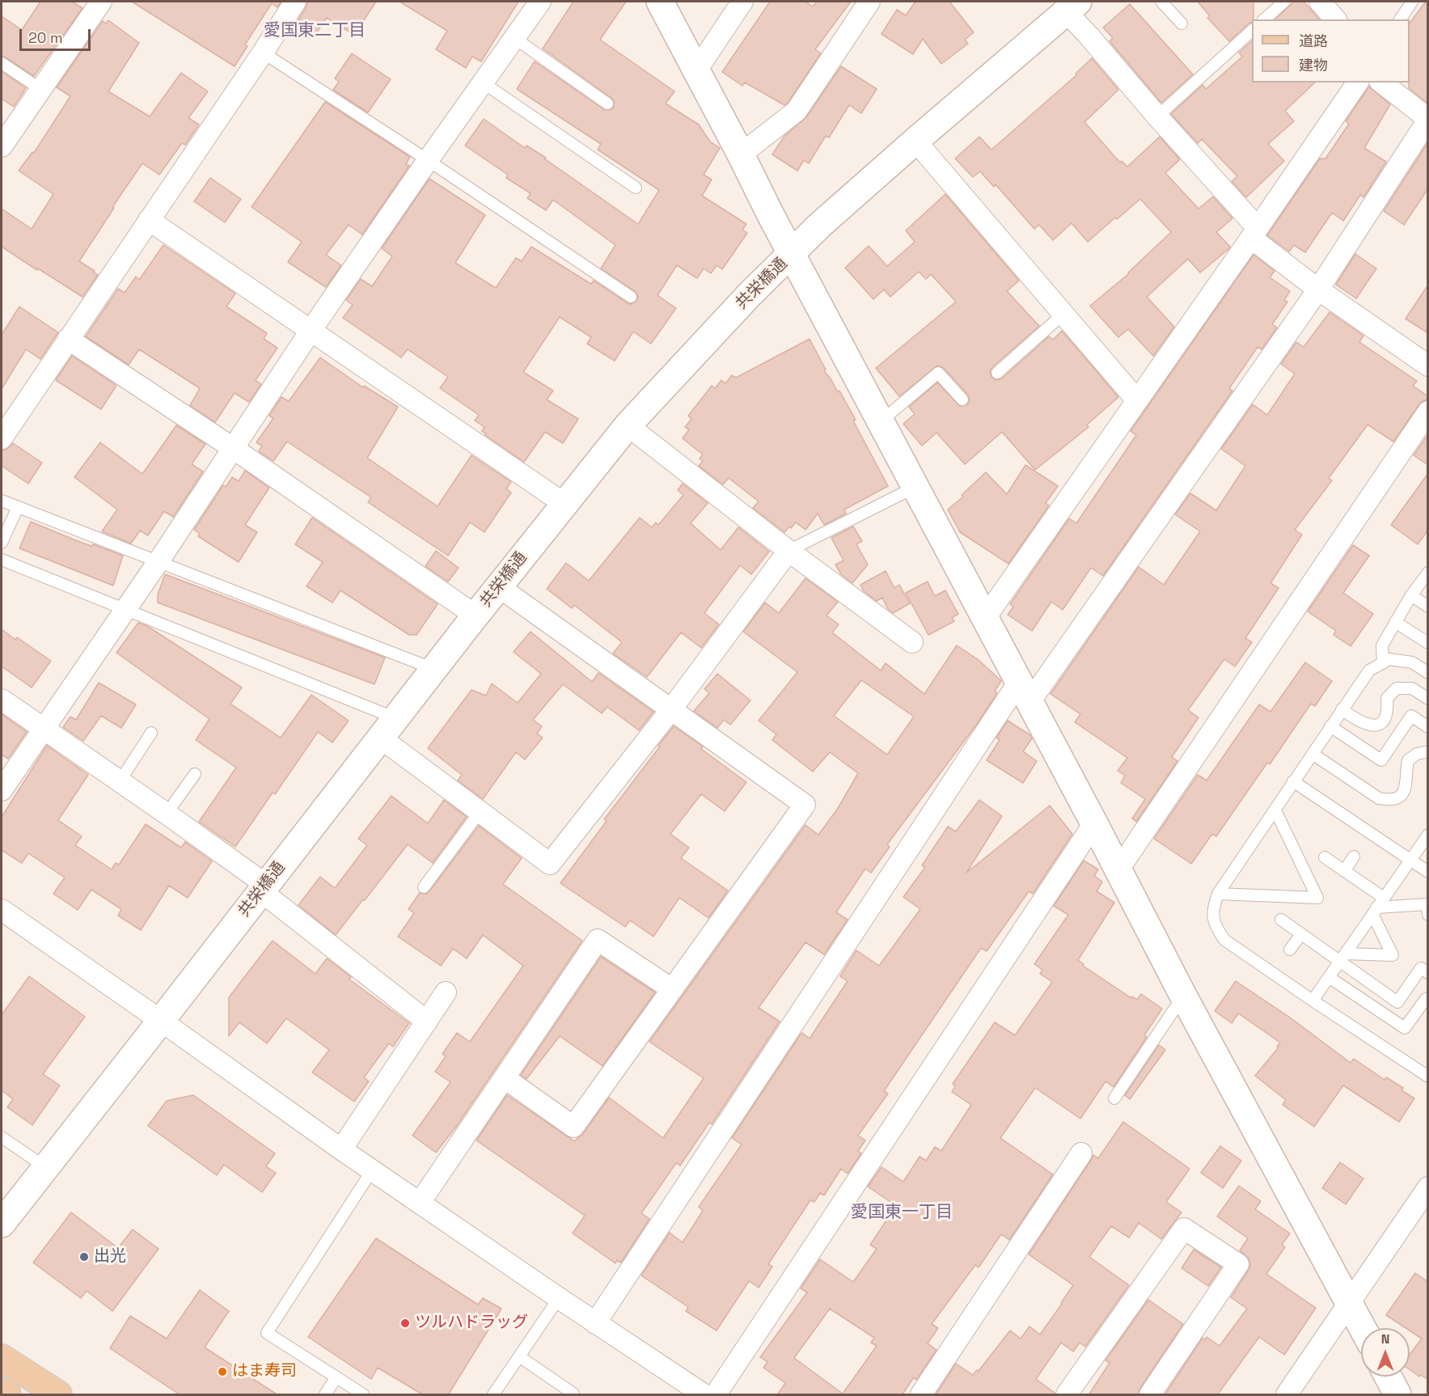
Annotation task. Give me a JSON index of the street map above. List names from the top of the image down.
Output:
{
  "streets": {
    "street": ["共栄橋通"]
  },
  "districts": ["愛国東二丁目", "愛国東一丁目"],
  "places": ["出光", "ツルハドラッグ", "はま寿司"],
  "legend": ["道路", "建物"],
  "scale_bar": "20 m",
  "north": "top"
}
